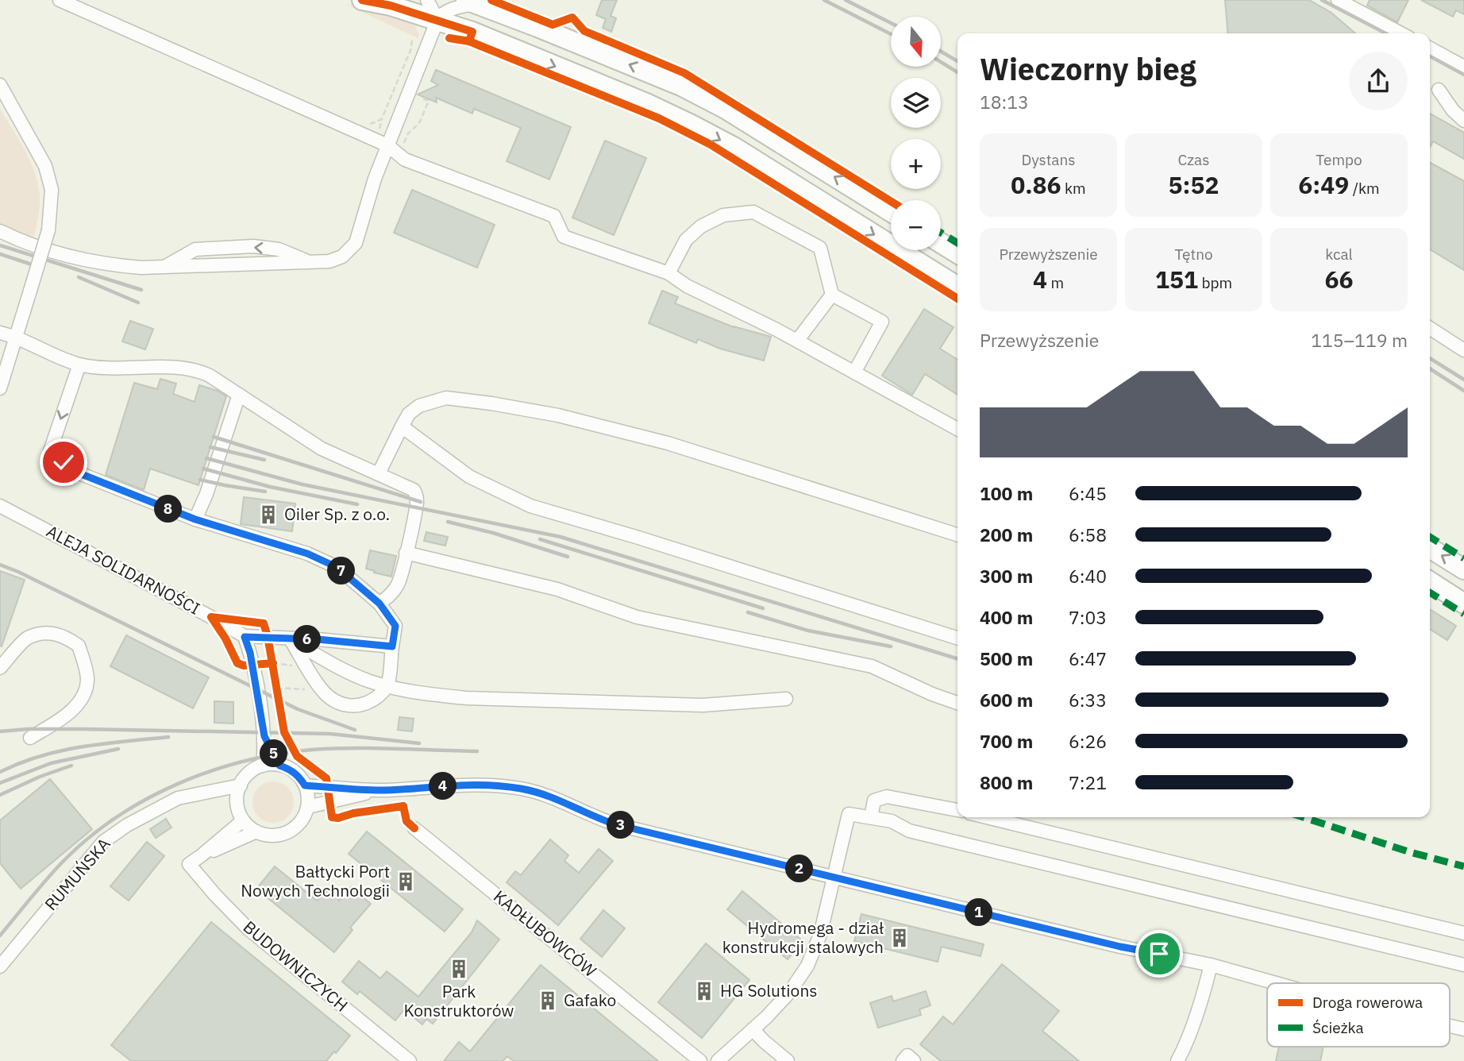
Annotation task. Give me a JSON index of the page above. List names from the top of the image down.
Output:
{
  "streets": {
    "street": [
      "ALEJA SOLIDARNOŚCI",
      "RUMUŃSKA",
      "KADŁUBOWCÓW",
      "BUDOWNICZYCH"
    ]
  },
  "places": {
    "building": [
      "Oiler Sp. z o.o.",
      "Bałtycki Port Nowych Technologii",
      "Hydromega - dział konstrukcji stalowych",
      "Park Konstruktorów",
      "HG Solutions",
      "Gafako"
    ]
  },
  "legend": ["Droga rowerowa", "Ścieżka"],
  "north": "bottom",
  "page": {
    "map_buttons": ["+", "−"],
    "heading": ["Wieczorny bieg", "18:13"],
    "stats": [
      ["Dystans", "0.86 km"],
      ["Czas", "5:52"],
      ["Tempo", "6:49 /km"],
      ["Przewyższenie", "4 m"],
      ["Tętno", "151 bpm"],
      ["kcal", "66"]
    ],
    "chart": ["Przewyższenie", "115–119 m"],
    "list": [
      {
        "name": "100 m",
        "note": "6:45"
      },
      {
        "name": "200 m",
        "note": "6:58"
      },
      {
        "name": "300 m",
        "note": "6:40"
      },
      {
        "name": "400 m",
        "note": "7:03"
      },
      {
        "name": "500 m",
        "note": "6:47"
      },
      {
        "name": "600 m",
        "note": "6:33"
      },
      {
        "name": "700 m",
        "note": "6:26"
      },
      {
        "name": "800 m",
        "note": "7:21"
      }
    ],
    "pins": [
      "8",
      "7",
      "6",
      "5",
      "4",
      "3",
      "2",
      "1"
    ]
  }
}
